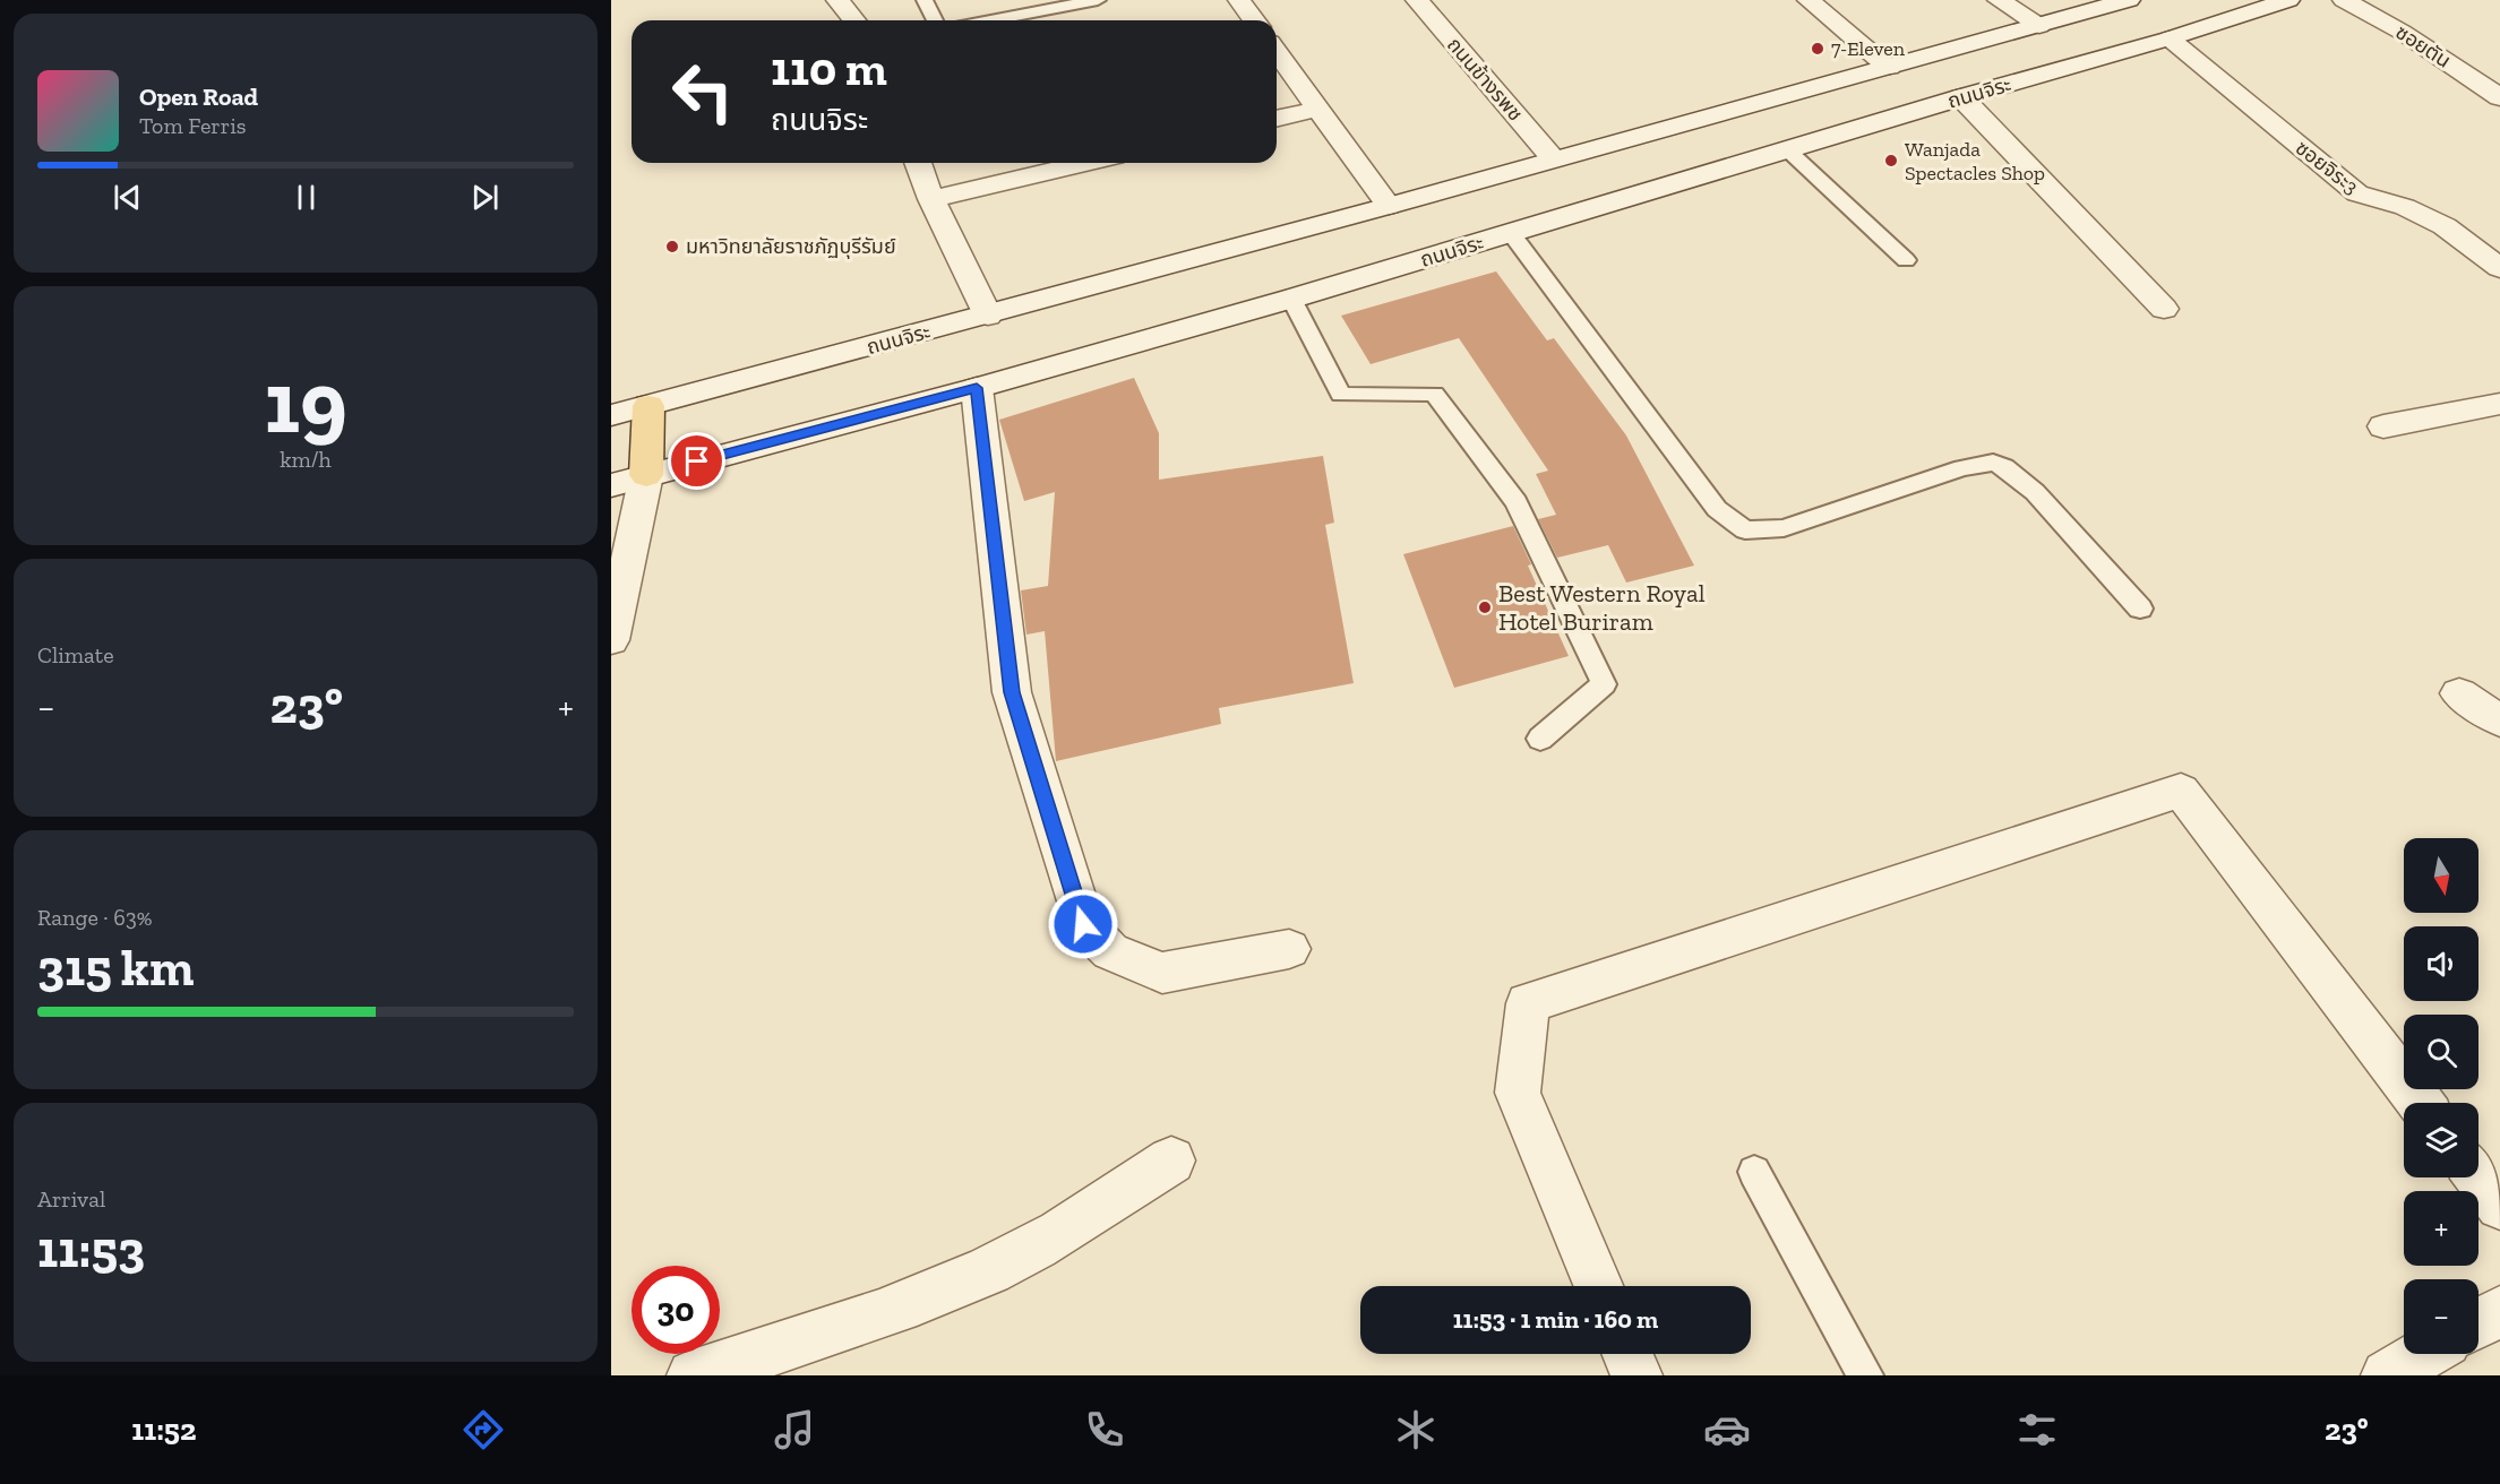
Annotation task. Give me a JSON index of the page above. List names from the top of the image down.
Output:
{
  "streets": {
    "street": [
      "ซอยตัน",
      "ถนนข้างรพช",
      "ถนนจิระ",
      "ซอยจิระ3"
    ]
  },
  "crossings": [
    ["ถนนข้างรพช", "ถนนจิระ"],
    ["ถนนจิระ", "ซอยจิระ3"]
  ],
  "places": [
    "7-Eleven",
    "Wanjada Spectacles Shop",
    "มหาวิทยาลัยราชภัฏบุรีรัมย์",
    "Best Western Royal Hotel Buriram"
  ],
  "north": "bottom",
  "page": {
    "turn": ["110 m", "ถนนจิระ"],
    "song": ["Open Road", "Tom Ferris"],
    "tile": [
      ["19", "km/h"],
      "Climate",
      ["Range · 63%", "315 km"],
      ["Arrival", "11:53"]
    ],
    "heat": ["−", "23°", "+"],
    "map_buttons": ["+", "−"],
    "limit": "30",
    "trip": "11:53 · 1 min · 160 m",
    "tabs": ["11:52", "23°"]
  }
}
